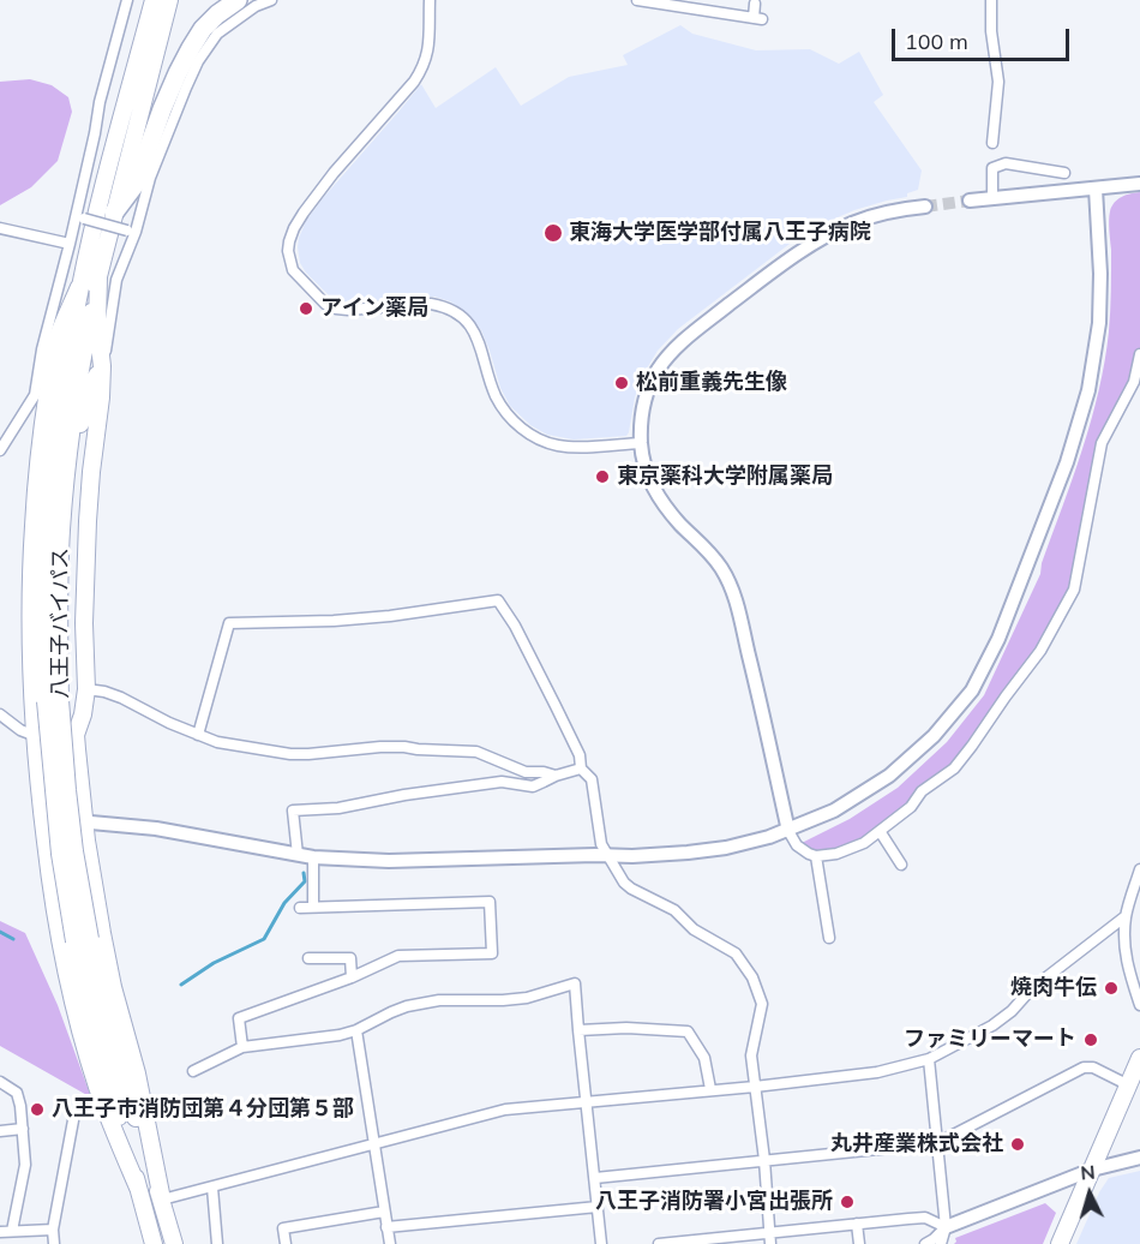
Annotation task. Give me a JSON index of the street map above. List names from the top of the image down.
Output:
{
  "streets": {
    "main road": ["八王子バイパス"]
  },
  "places": [
    "東海大学医学部付属八王子病院",
    "アイン薬局",
    "松前重義先生像",
    "東京薬科大学附属薬局",
    "焼肉牛伝",
    "ファミリーマート",
    "八王子市消防団第４分団第５部",
    "丸井産業株式会社",
    "八王子消防署小宮出張所"
  ],
  "scale_bar": "100 m",
  "north": "top"
}
